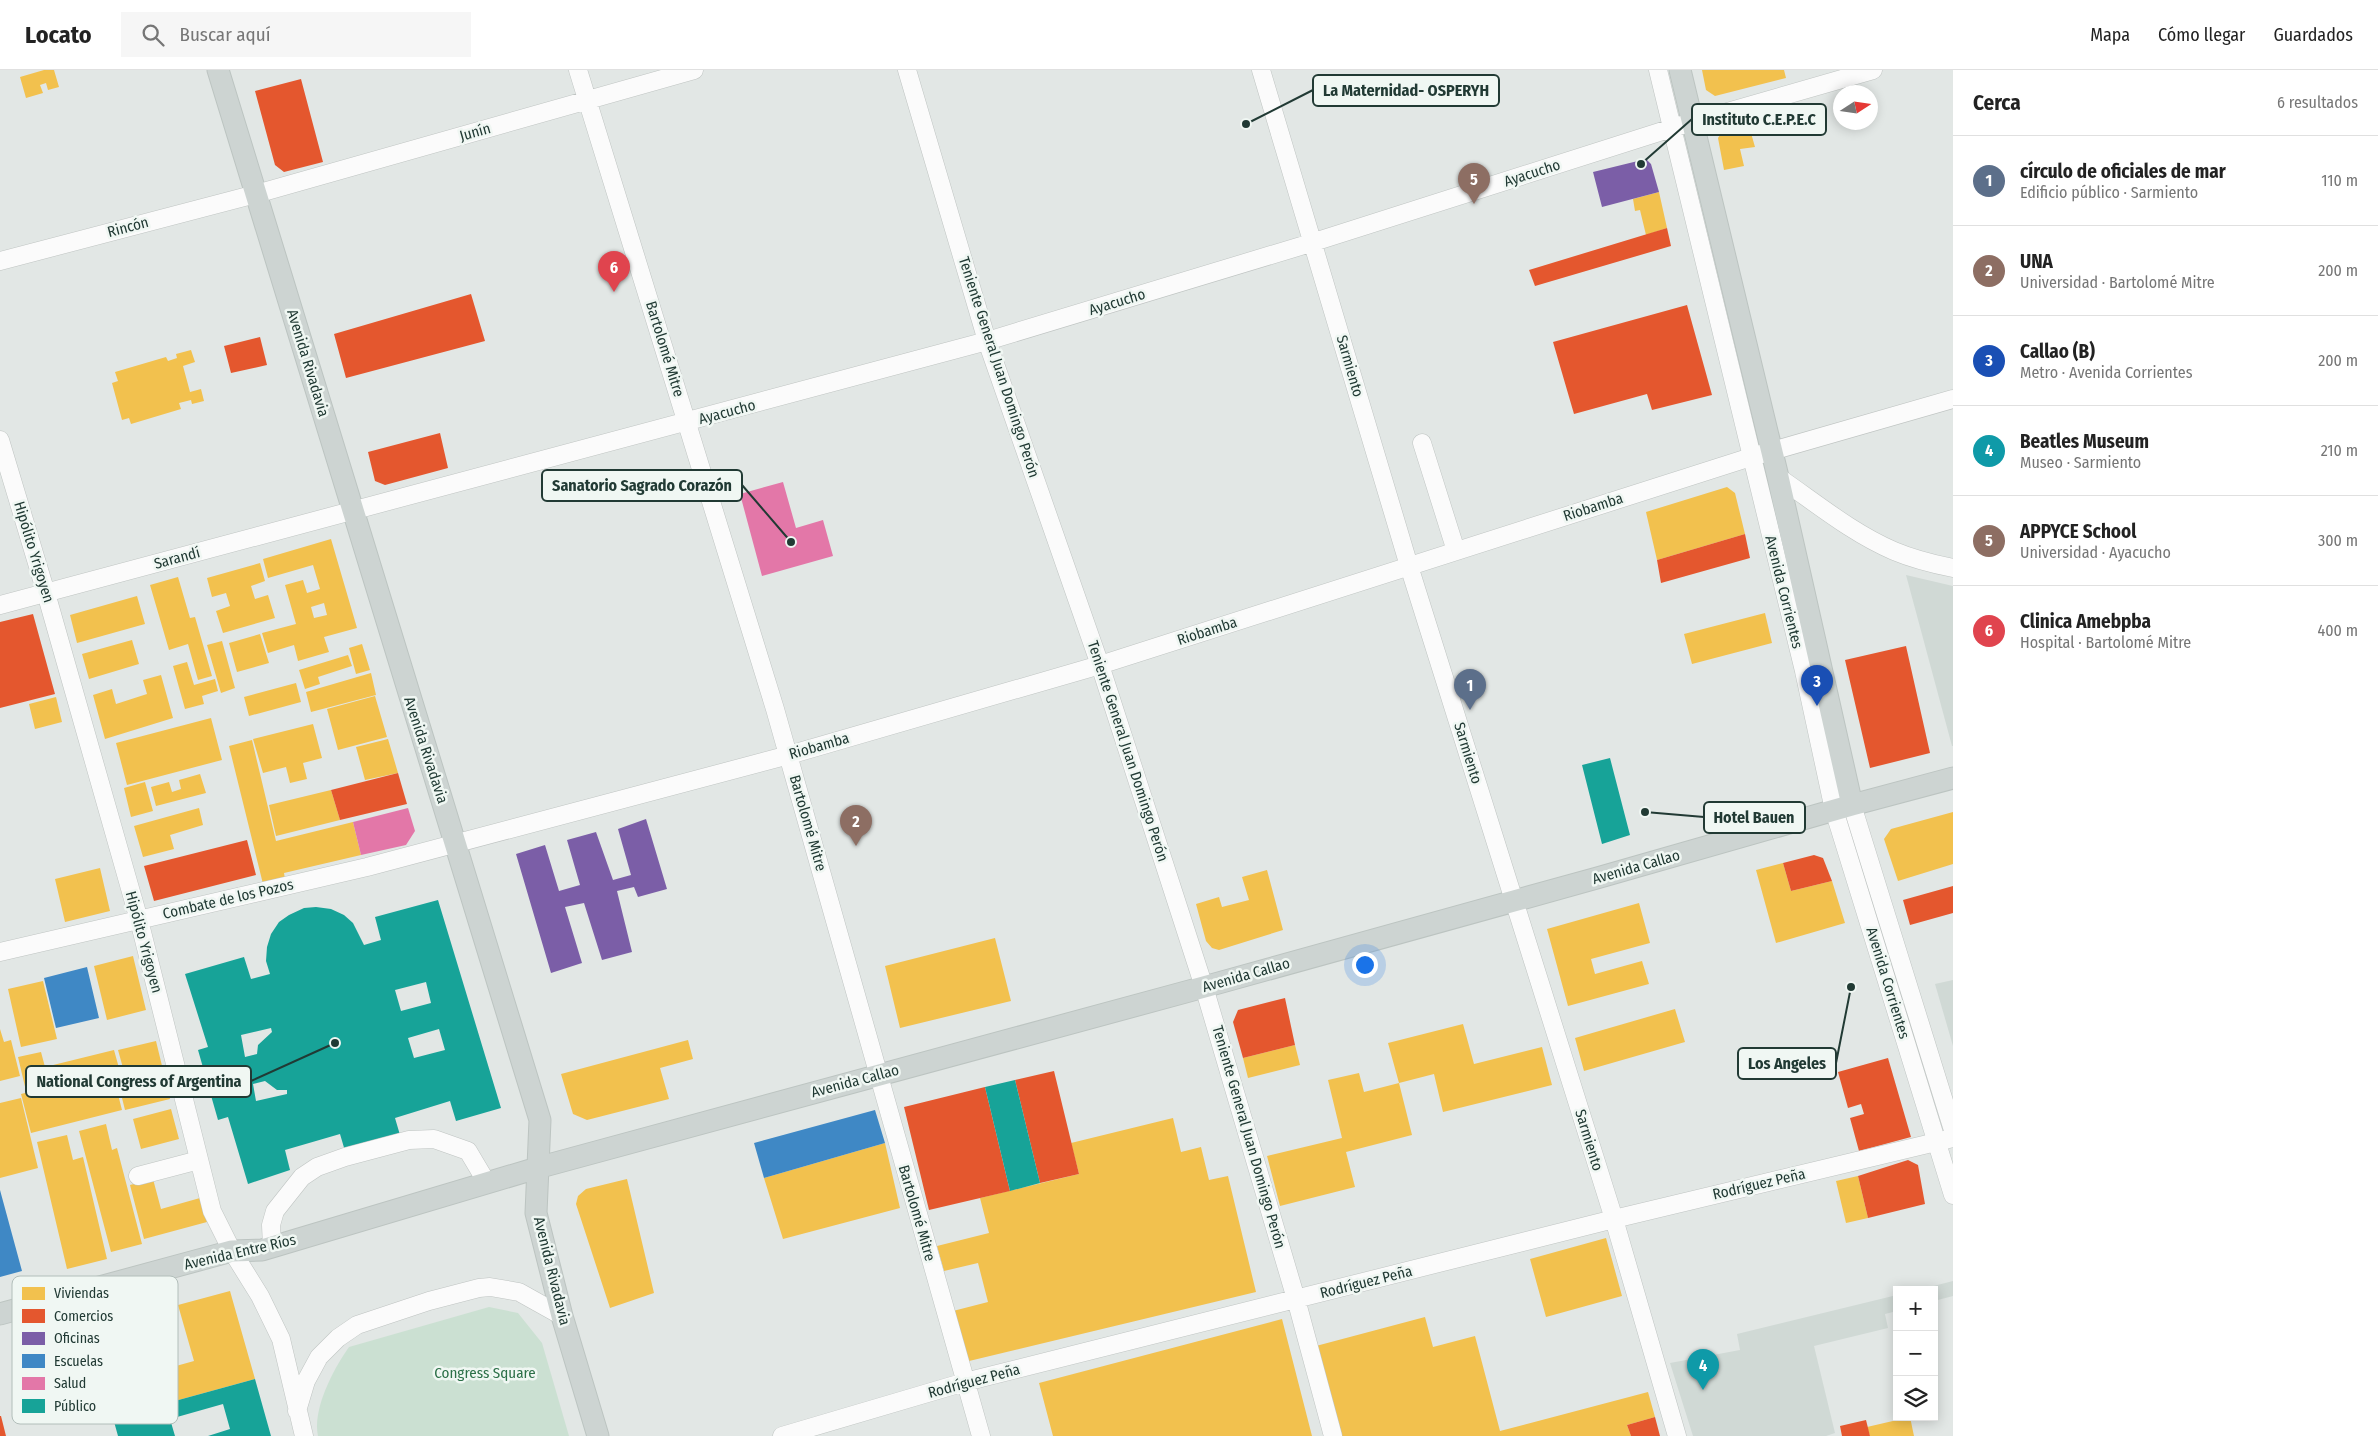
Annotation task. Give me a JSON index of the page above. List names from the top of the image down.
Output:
{
  "streets": {
    "main road": [
      "Avenida Rivadavia",
      "Avenida Corrientes",
      "Avenida Callao",
      "Avenida Entre Ríos"
    ],
    "street": [
      "Junín",
      "Ayacucho",
      "Rincón",
      "Bartolomé Mitre",
      "Sarmiento",
      "Teniente General Juan Domingo Perón",
      "Riobamba",
      "Hipólito Yrigoyen",
      "Sarandí",
      "Combate de los Pozos",
      "Rodríguez Peña"
    ]
  },
  "crossings": [
    ["Junín", "Rincón"],
    ["Junín", "Bartolomé Mitre"],
    ["Junín", "Avenida Rivadavia"],
    ["Ayacucho", "Bartolomé Mitre"],
    ["Ayacucho", "Avenida Rivadavia"],
    ["Ayacucho", "Sarmiento"],
    ["Ayacucho", "Teniente General Juan Domingo Perón"],
    ["Ayacucho", "Sarandí"],
    ["Ayacucho", "Avenida Corrientes"],
    ["Rincón", "Avenida Rivadavia"],
    ["Bartolomé Mitre", "Riobamba"],
    ["Bartolomé Mitre", "Avenida Callao"],
    ["Bartolomé Mitre", "Rodríguez Peña"],
    ["Avenida Rivadavia", "Riobamba"],
    ["Avenida Rivadavia", "Sarandí"],
    ["Avenida Rivadavia", "Avenida Callao"],
    ["Avenida Rivadavia", "Combate de los Pozos"],
    ["Avenida Rivadavia", "Avenida Entre Ríos"],
    ["Sarmiento", "Riobamba"],
    ["Sarmiento", "Avenida Callao"],
    ["Sarmiento", "Rodríguez Peña"],
    ["Teniente General Juan Domingo Perón", "Riobamba"],
    ["Teniente General Juan Domingo Perón", "Avenida Callao"],
    ["Teniente General Juan Domingo Perón", "Rodríguez Peña"],
    ["Riobamba", "Avenida Corrientes"],
    ["Riobamba", "Combate de los Pozos"],
    ["Hipólito Yrigoyen", "Sarandí"],
    ["Hipólito Yrigoyen", "Combate de los Pozos"],
    ["Hipólito Yrigoyen", "Avenida Entre Ríos"],
    ["Avenida Corrientes", "Avenida Callao"],
    ["Avenida Corrientes", "Rodríguez Peña"],
    ["Avenida Callao", "Avenida Entre Ríos"]
  ],
  "parks": ["Congress Square"],
  "places": [
    "La Maternidad- OSPERYH",
    "Instituto C.E.P.E.C",
    "Sanatorio Sagrado Corazón",
    "Hotel Bauen",
    "Los Angeles",
    "National Congress of Argentina"
  ],
  "legend": [
    "Viviendas",
    "Comercios",
    "Oficinas",
    "Escuelas",
    "Salud",
    "Público"
  ],
  "north": "right",
  "page": {
    "header": "Locato",
    "search": "Buscar aquí",
    "nav": ["Mapa", "Cómo llegar", "Guardados"],
    "heading": ["Cerca", "6 resultados"],
    "list": [
      {
        "mark": "1",
        "name": "círculo de oficiales de mar",
        "note": "Edificio público · Sarmiento",
        "value": "110 m"
      },
      {
        "mark": "2",
        "name": "UNA",
        "note": "Universidad · Bartolomé Mitre",
        "value": "200 m"
      },
      {
        "mark": "3",
        "name": "Callao (B)",
        "note": "Metro · Avenida Corrientes",
        "value": "200 m"
      },
      {
        "mark": "4",
        "name": "Beatles Museum",
        "note": "Museo · Sarmiento",
        "value": "210 m"
      },
      {
        "mark": "5",
        "name": "APPYCE School",
        "note": "Universidad · Ayacucho",
        "value": "300 m"
      },
      {
        "mark": "6",
        "name": "Clinica Amebpba",
        "note": "Hospital · Bartolomé Mitre",
        "value": "400 m"
      }
    ],
    "pins": [
      "5",
      "6",
      "3",
      "1",
      "2",
      "4"
    ],
    "map_buttons": ["+", "−"]
  }
}
